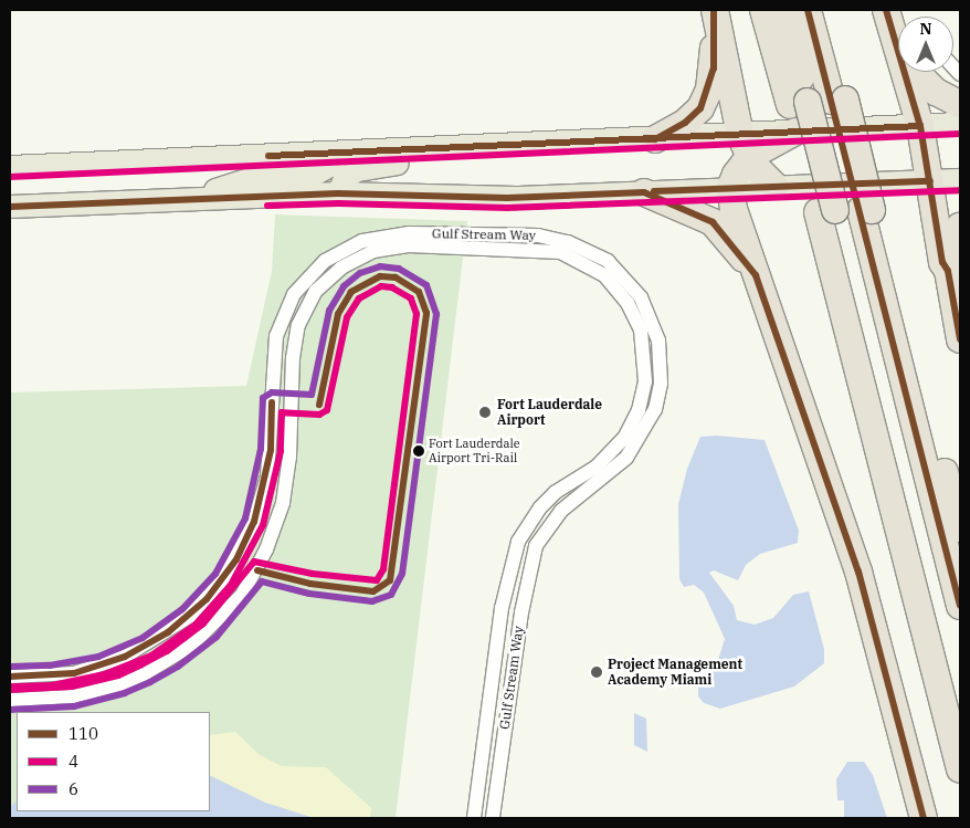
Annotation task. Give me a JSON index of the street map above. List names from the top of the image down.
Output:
{
  "streets": {
    "street": ["Gulf Stream Way"]
  },
  "places": ["Fort Lauderdale Airport", "Fort Lauderdale Airport Tri-Rail", "Project Management Academy Miami"],
  "lines": ["transit line 110", "transit line 4", "transit line 6"],
  "legend": ["110", "4", "6"],
  "north": "top"
}
